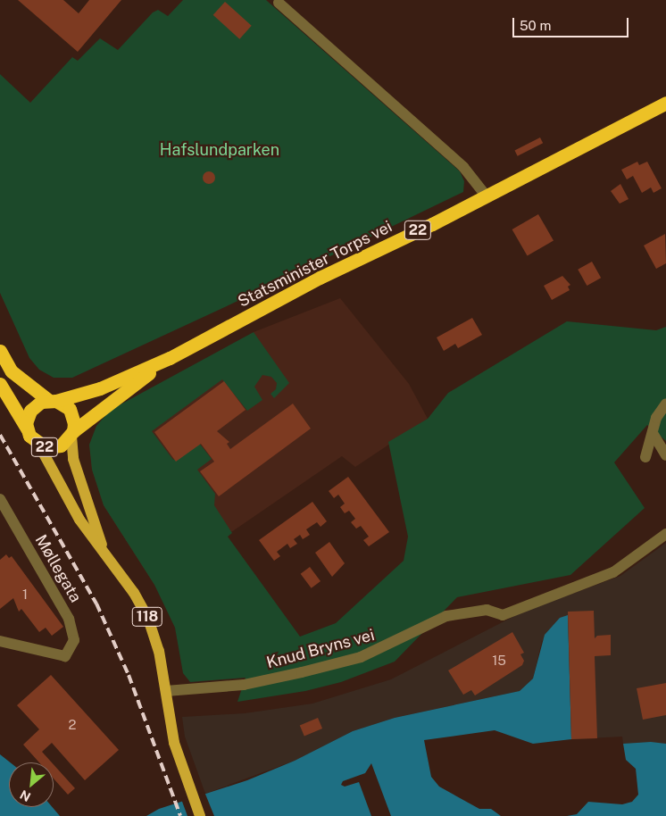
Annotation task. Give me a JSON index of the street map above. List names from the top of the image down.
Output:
{
  "streets": {
    "highway": ["22", "Statsminister Torps vei"],
    "main road": ["118"],
    "street": ["Møllegata", "Knud Bryns vei"]
  },
  "crossings": [
    ["22", "Statsminister Torps vei"],
    ["22", "118"],
    ["Statsminister Torps vei", "118"],
    ["118", "Knud Bryns vei"]
  ],
  "parks": ["Hafslundparken"],
  "house_numbers": ["1", "15", "2"],
  "scale_bar": "50 m",
  "north": "bottom left"
}
